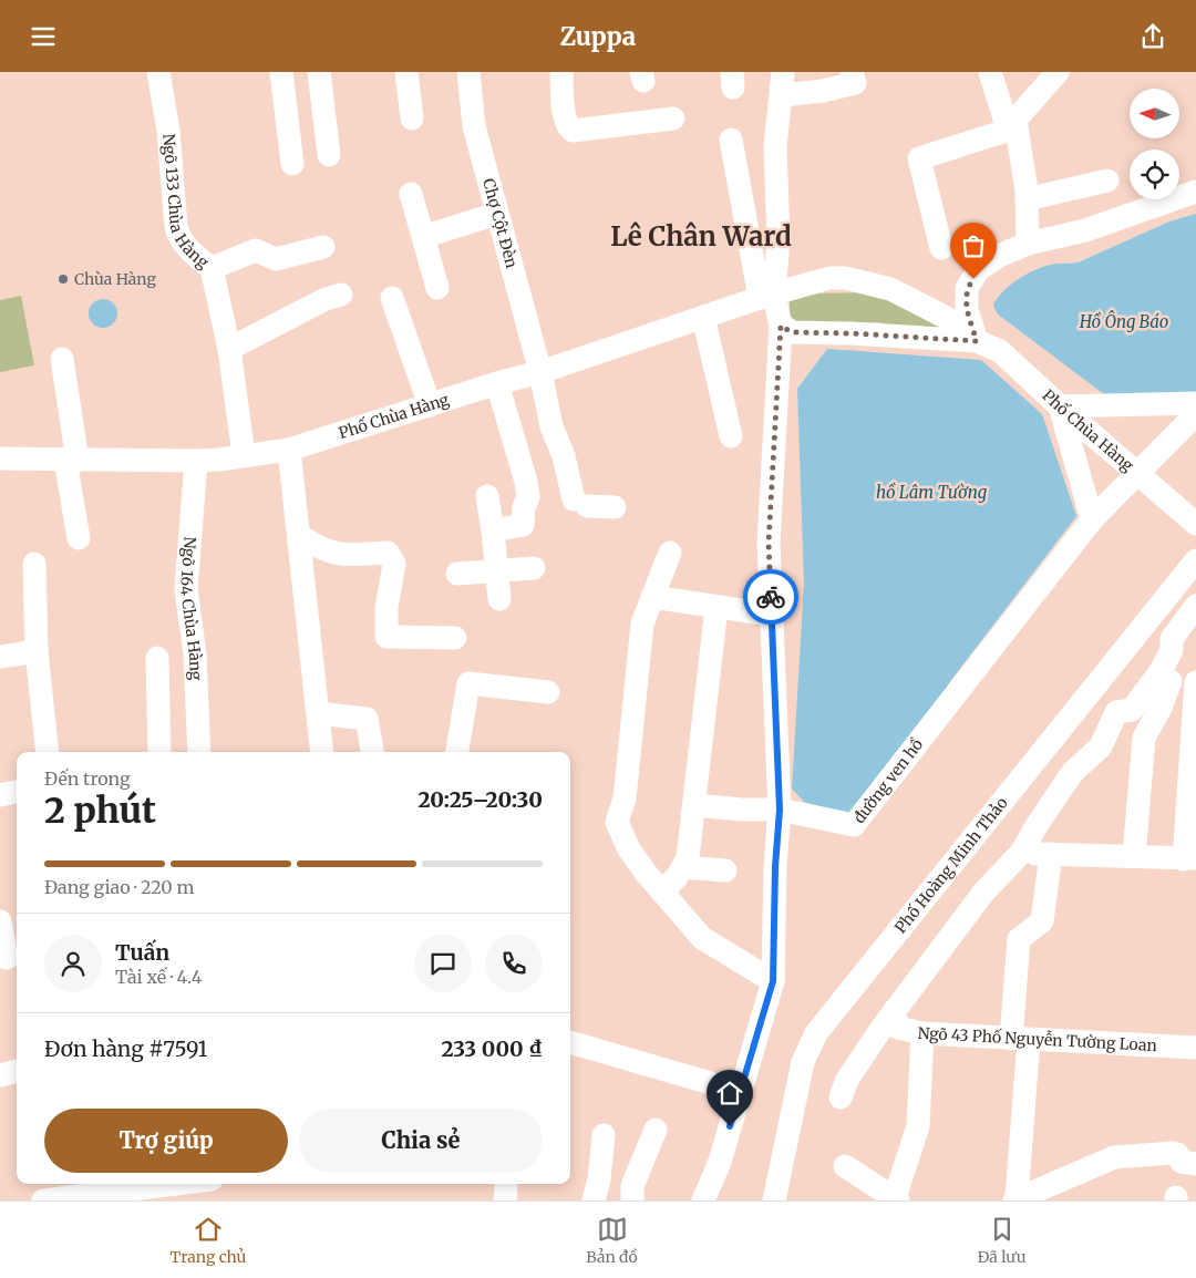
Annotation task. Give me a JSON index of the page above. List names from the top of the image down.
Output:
{
  "streets": {
    "street": [
      "Ngõ 133 Chùa Hàng",
      "Chợ Cột Đèn",
      "Phố Chùa Hàng",
      "Ngõ 164 Chùa Hàng",
      "đường ven hồ",
      "Phố Hoàng Minh Thảo",
      "Ngõ 43 Phố Nguyễn Tường Loan"
    ]
  },
  "crossings": [
    ["Ngõ 133 Chùa Hàng", "Phố Chùa Hàng"],
    ["Chợ Cột Đèn", "Phố Chùa Hàng"],
    ["Phố Chùa Hàng", "Ngõ 164 Chùa Hàng"]
  ],
  "districts": ["Lê Chân Ward"],
  "water": ["Hồ Ông Báo", "hồ Lâm Tường"],
  "places": ["Chùa Hàng"],
  "north": "left",
  "page": {
    "header": "Zuppa",
    "heading": ["2 phút", "Đến trong", "20:25–20:30"],
    "panel": [
      "Tuấn",
      "Tài xế · 4.4",
      "Đơn hàng #7591",
      "233 000 ₫"
    ],
    "bar": "Đang giao · 220 m",
    "buttons": ["Trợ giúp", "Chia sẻ"],
    "tabs": ["Trang chủ", "Bản đồ", "Đã lưu"]
  }
}
